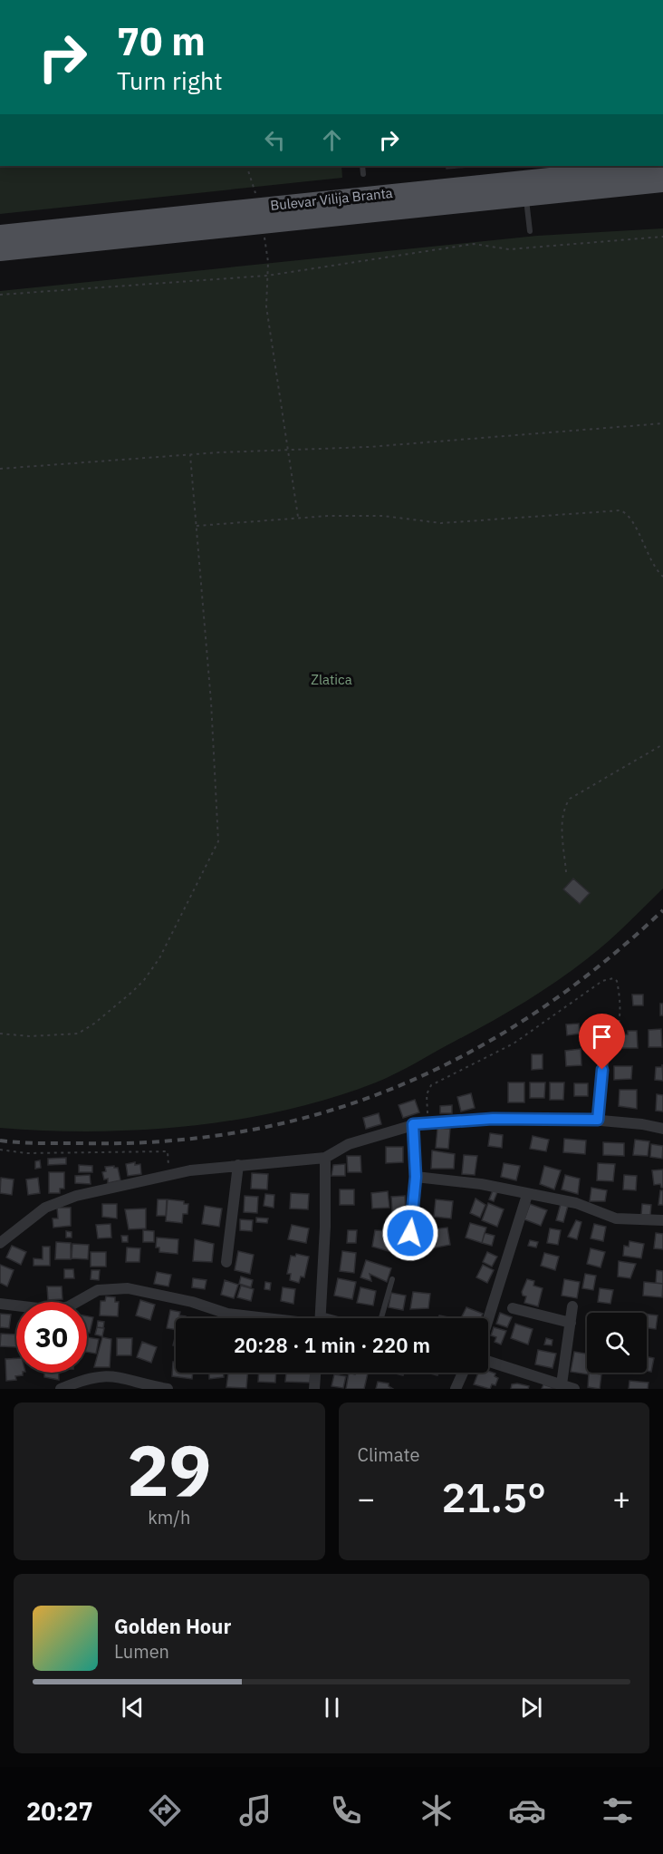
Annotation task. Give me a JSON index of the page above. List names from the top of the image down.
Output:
{
  "streets": {
    "main road": ["Bulevar Vilija Branta"]
  },
  "parks": ["Zlatica"],
  "page": {
    "turn": ["70 m", "Turn right"],
    "limit": "30",
    "trip": "20:28 · 1 min · 220 m",
    "tile": [
      ["29", "km/h"],
      "Climate"
    ],
    "heat": ["−", "21.5°", "+"],
    "song": ["Golden Hour", "Lumen"],
    "tabs": "20:27"
  }
}
